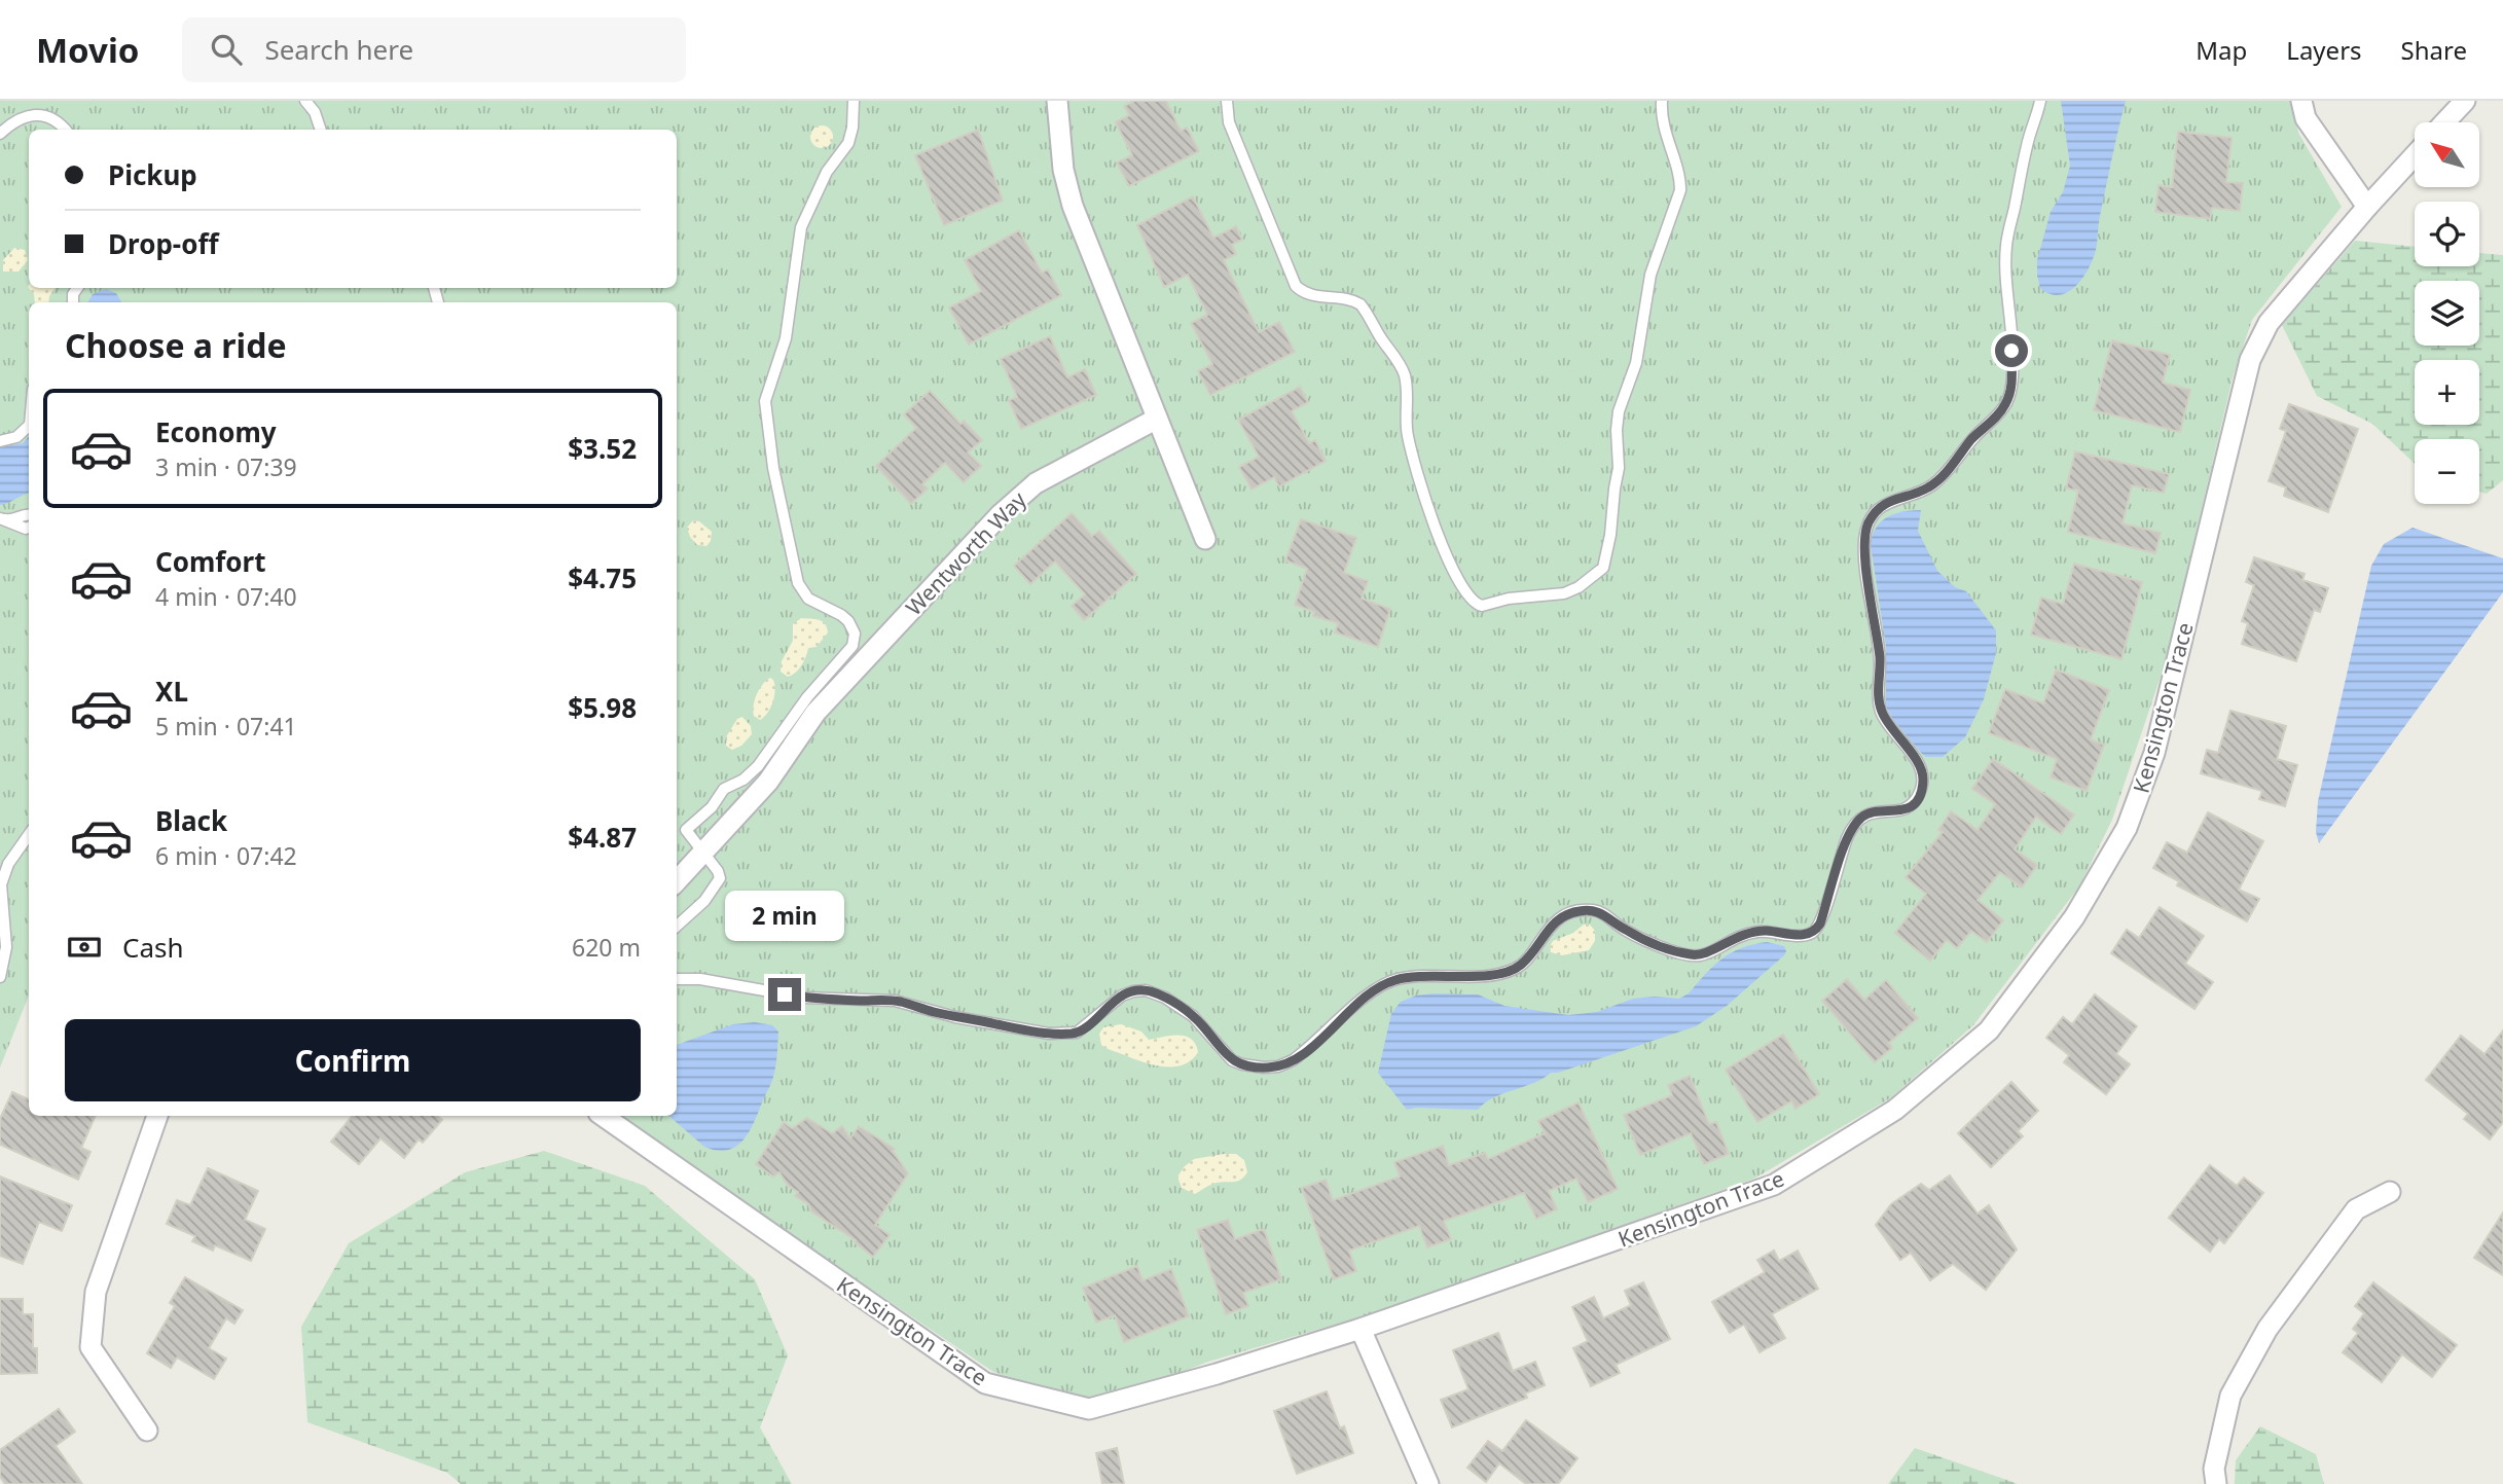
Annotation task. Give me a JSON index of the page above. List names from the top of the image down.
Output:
{
  "streets": {
    "street": ["Wentworth Way", "Kensington Trace"]
  },
  "north": "top left",
  "page": {
    "header": "Movio",
    "search": "Search here",
    "nav": ["Map", "Layers", "Share"],
    "map_buttons": ["+", "−"],
    "banner": ["Pickup", "Drop-off"],
    "heading": "Choose a ride",
    "list": [
      {
        "name": "Economy",
        "note": "3 min · 07:39",
        "value": "$3.52"
      },
      {
        "name": "Comfort",
        "note": "4 min · 07:40",
        "value": "$4.75"
      },
      {
        "name": "XL",
        "note": "5 min · 07:41",
        "value": "$5.98"
      },
      {
        "name": "Black",
        "note": "6 min · 07:42",
        "value": "$4.87"
      }
    ],
    "bubble": "2 min",
    "pay": ["Cash", "620 m"],
    "buttons": "Confirm"
  }
}
